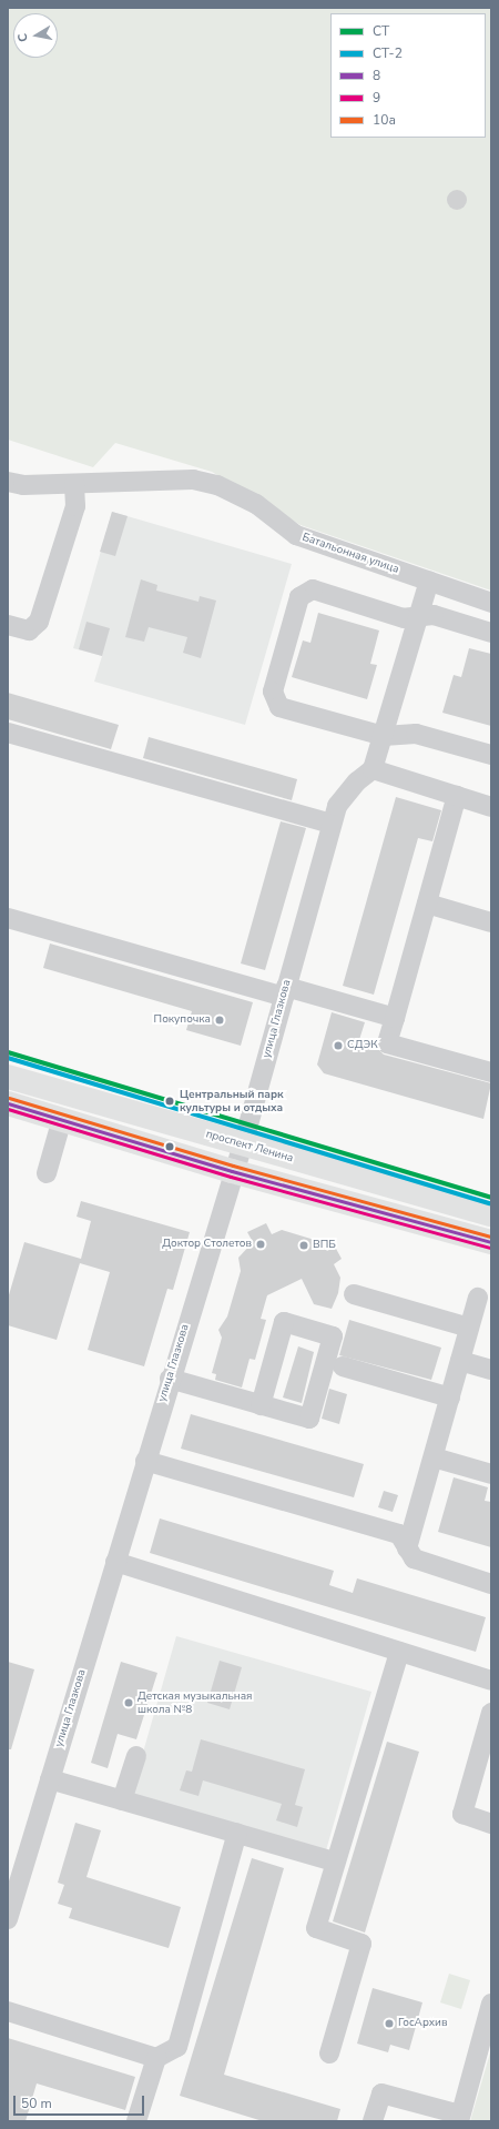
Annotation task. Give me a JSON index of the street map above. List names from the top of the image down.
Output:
{
  "streets": {
    "main road": ["проспект Ленина"],
    "street": ["Батальонная улица", "улица Глазкова"]
  },
  "crossings": [
    ["улица Глазкова", "проспект Ленина"]
  ],
  "places": [
    "Покупочка",
    "СДЭК",
    "Центральный парк культуры и отдыха",
    "Доктор Столетов",
    "ВПБ",
    "Детская музыкальная школа №8",
    "ГосАрхив"
  ],
  "lines": [
    "transit line СТ",
    "transit line СТ-2",
    "transit line 10а",
    "transit line 8",
    "transit line 9"
  ],
  "legend": [
    "СТ",
    "СТ-2",
    "8",
    "9",
    "10а"
  ],
  "scale_bar": "50 m",
  "north": "left"
}
